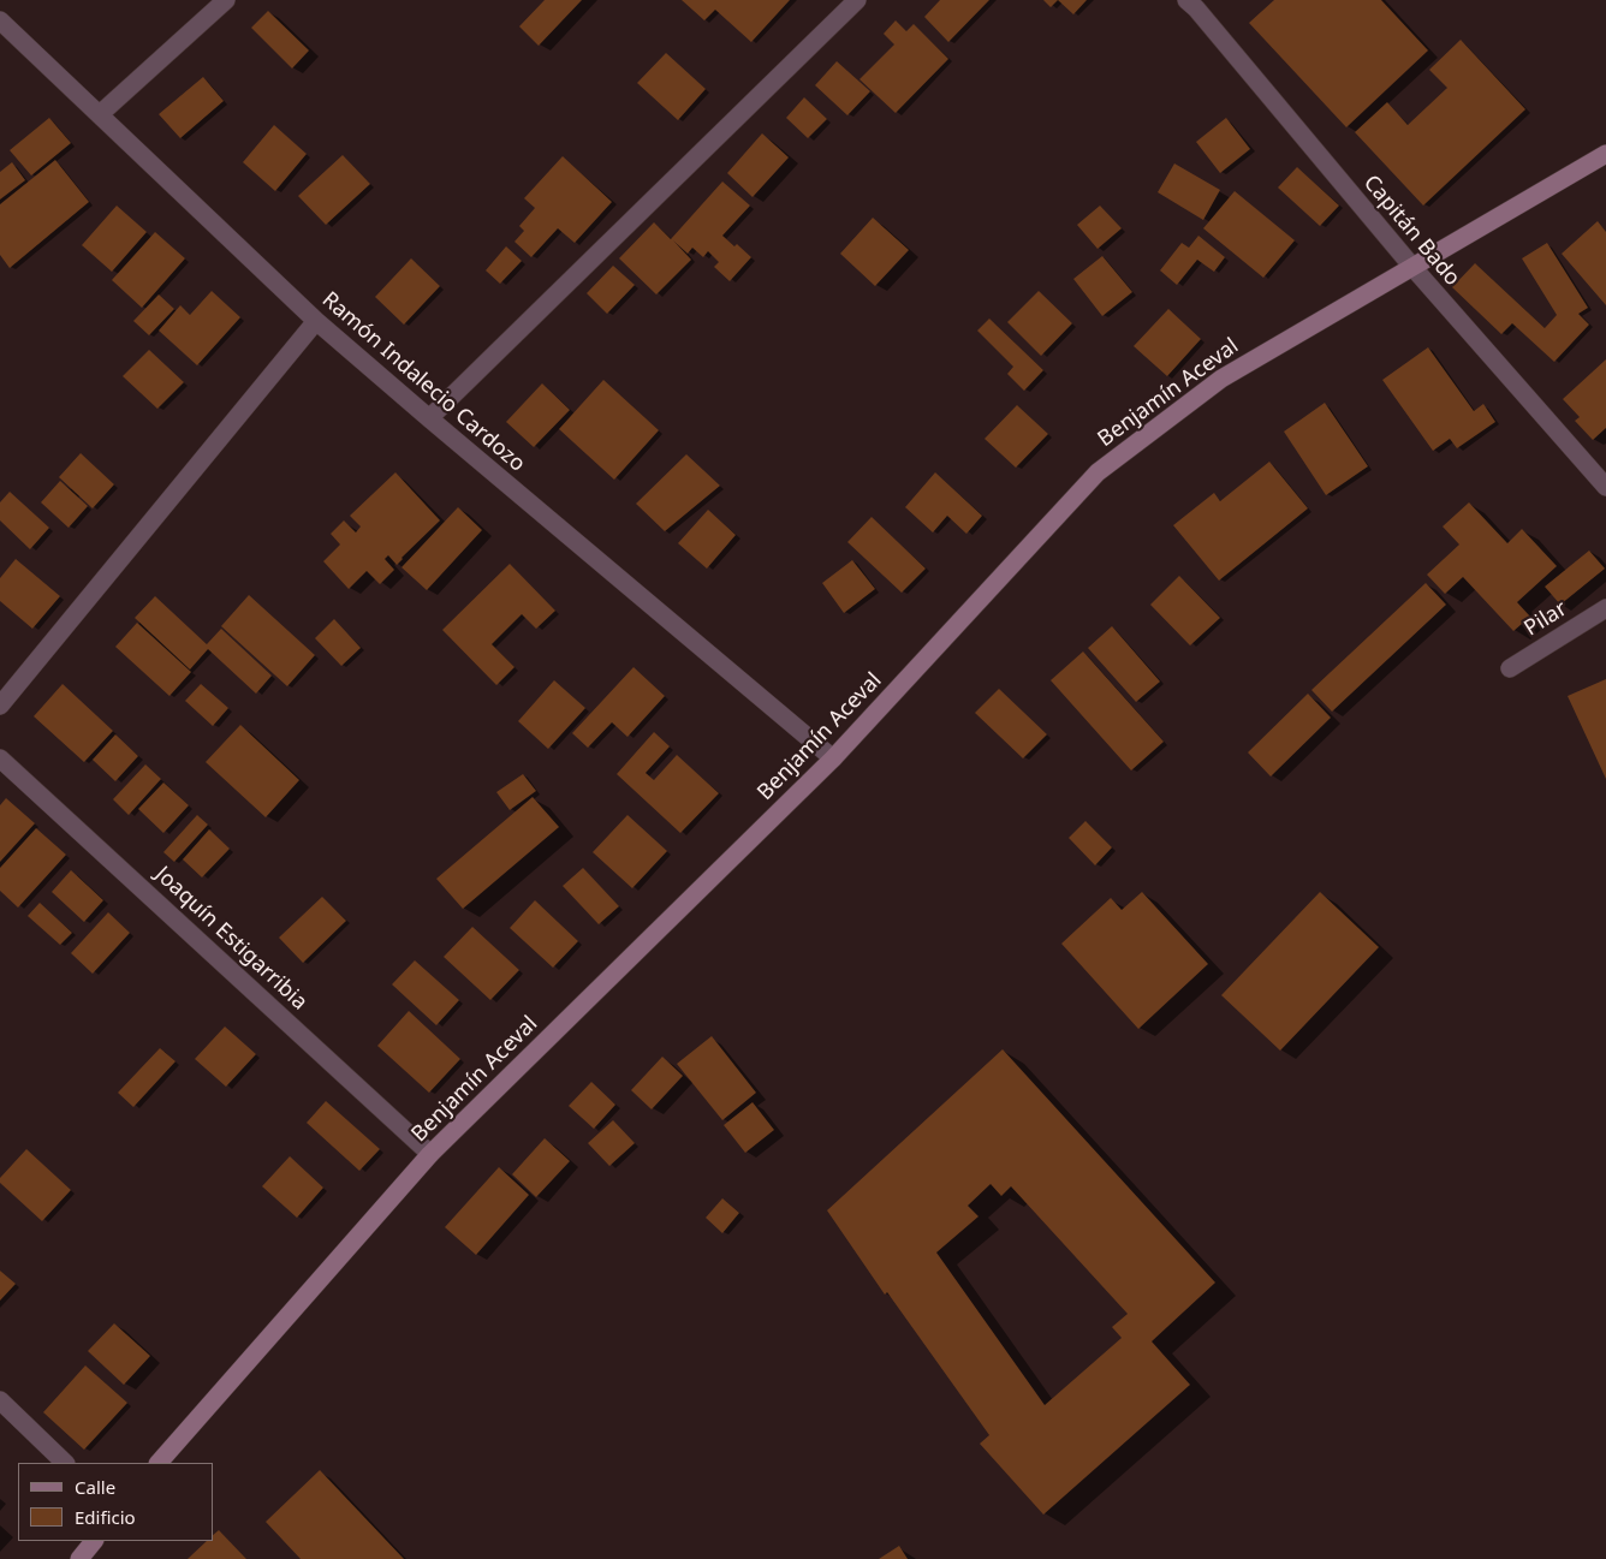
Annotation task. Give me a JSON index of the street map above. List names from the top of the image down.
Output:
{
  "streets": {
    "street": [
      "Capitán Bado",
      "Ramón Indalecio Cardozo",
      "Benjamín Aceval",
      "Pilar",
      "Joaquín Estigarribia"
    ]
  },
  "crossings": [
    ["Capitán Bado", "Benjamín Aceval"],
    ["Ramón Indalecio Cardozo", "Benjamín Aceval"],
    ["Benjamín Aceval", "Joaquín Estigarribia"]
  ],
  "legend": ["Calle", "Edificio"]
}
